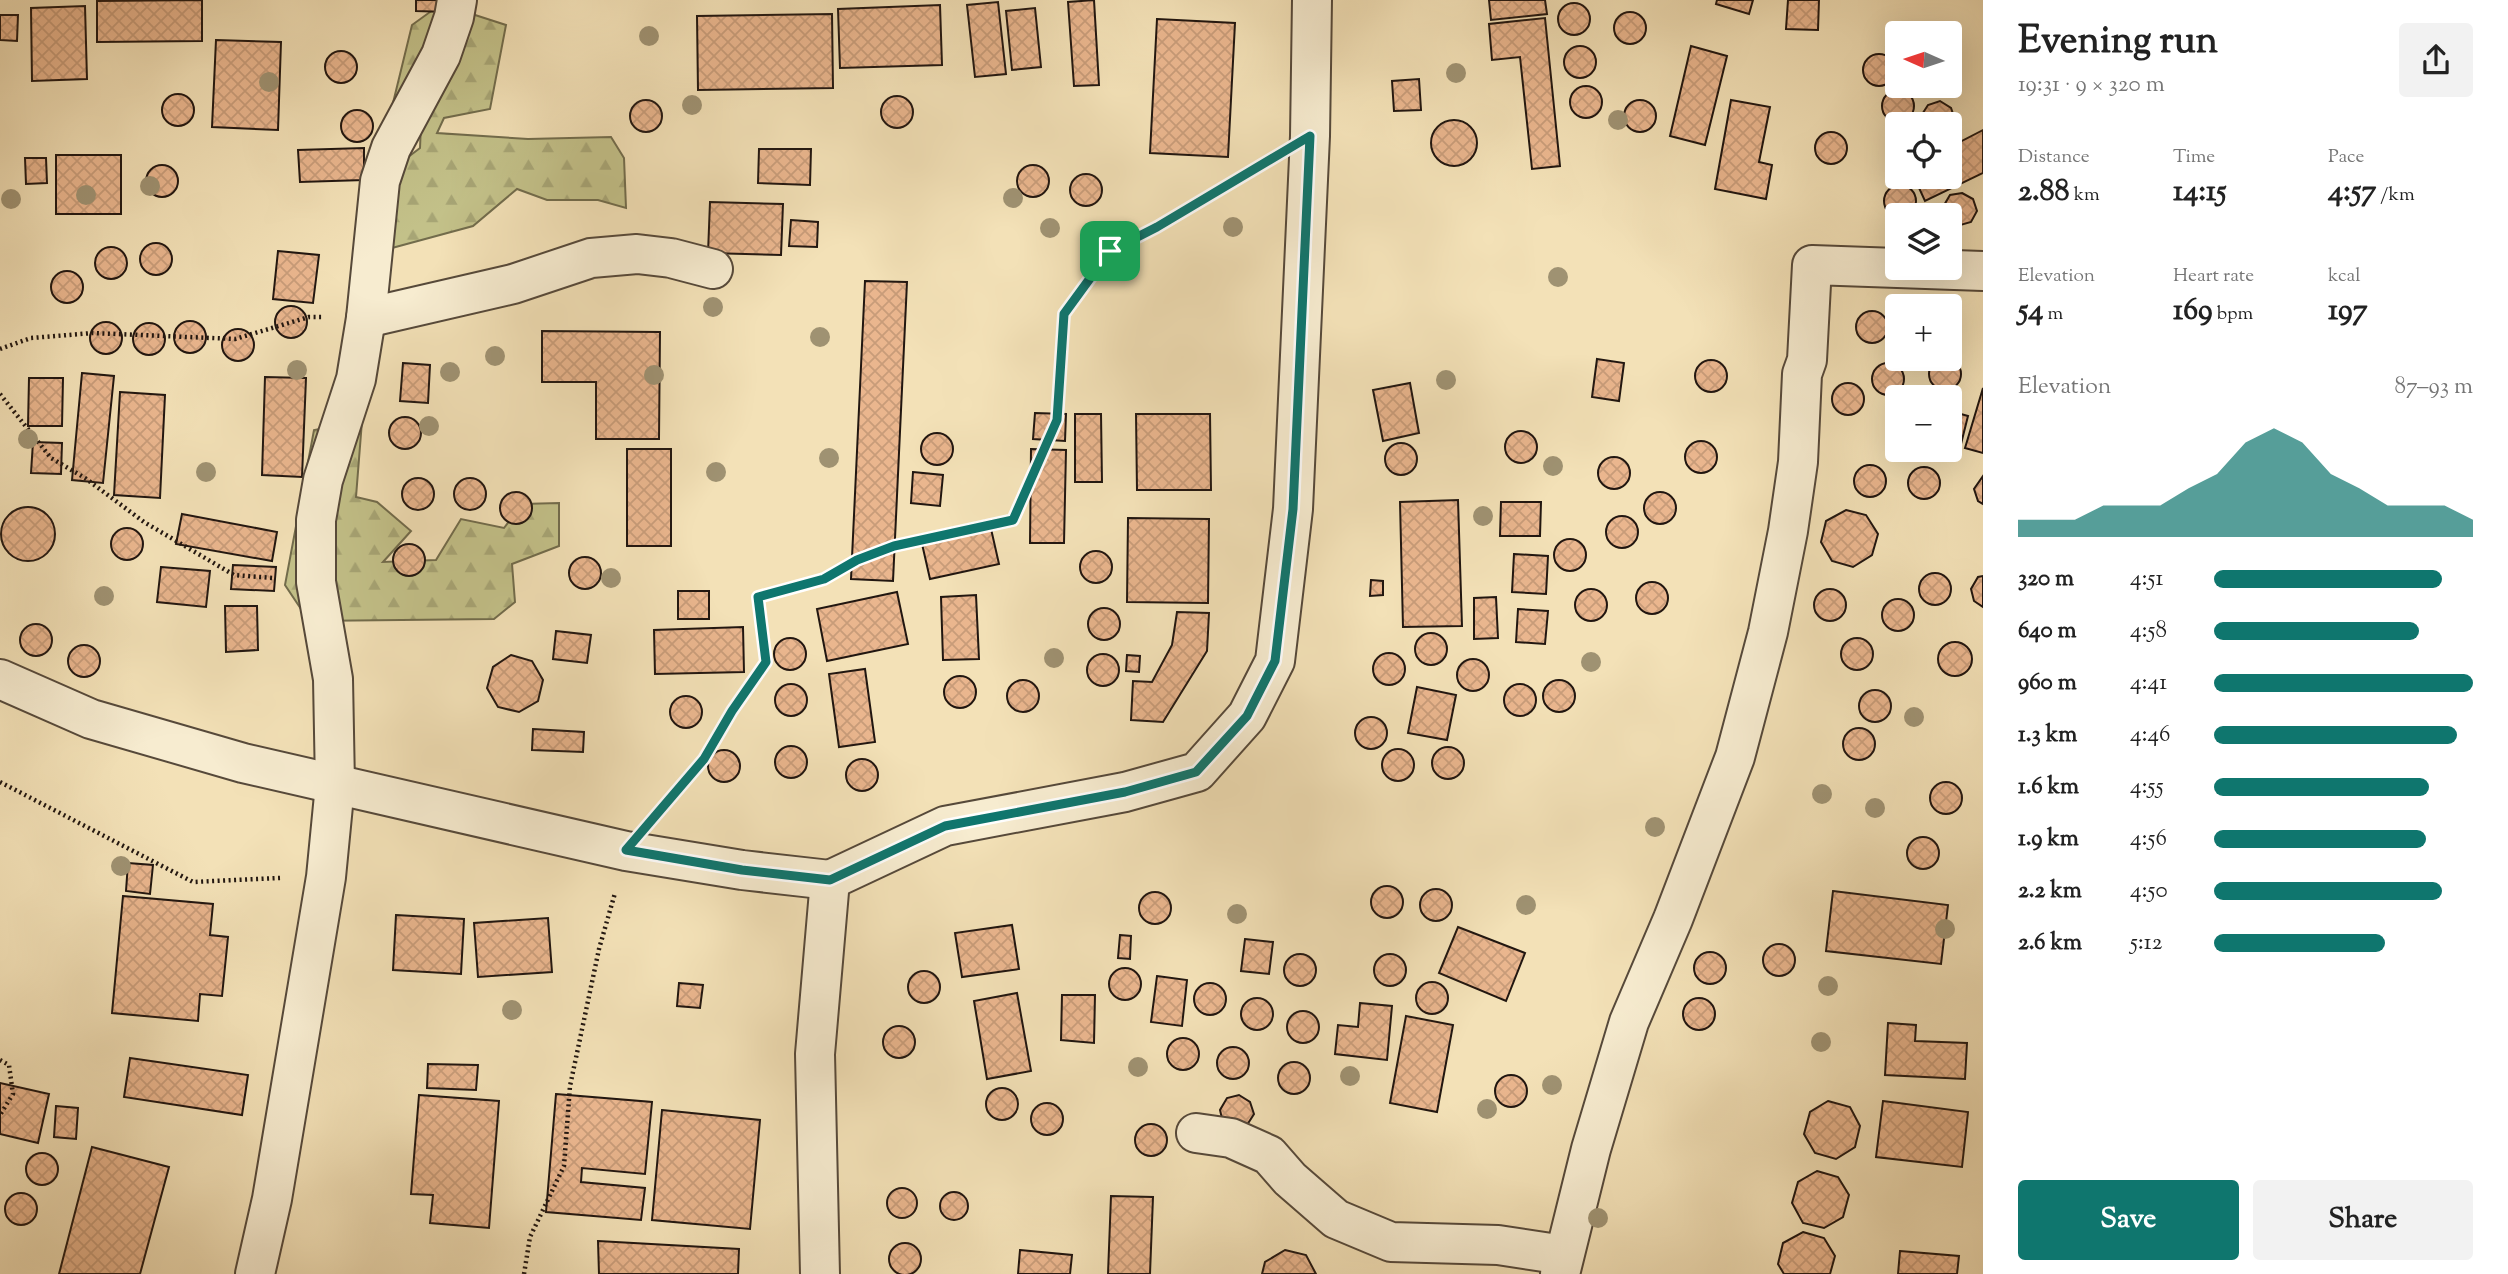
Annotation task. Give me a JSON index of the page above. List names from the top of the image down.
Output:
{
  "north": "left",
  "page": {
    "heading": ["Evening run", "19:31 · 9 × 320 m"],
    "map_buttons": ["+", "−"],
    "stats": [
      ["Distance", "2.88 km"],
      ["Time", "14:15"],
      ["Pace", "4:57 /km"],
      ["Elevation", "54 m"],
      ["Heart rate", "169 bpm"],
      ["kcal", "197"]
    ],
    "chart": ["Elevation", "87–93 m"],
    "list": [
      {
        "name": "320 m",
        "note": "4:51"
      },
      {
        "name": "640 m",
        "note": "4:58"
      },
      {
        "name": "960 m",
        "note": "4:41"
      },
      {
        "name": "1.3 km",
        "note": "4:46"
      },
      {
        "name": "1.6 km",
        "note": "4:55"
      },
      {
        "name": "1.9 km",
        "note": "4:56"
      },
      {
        "name": "2.2 km",
        "note": "4:50"
      },
      {
        "name": "2.6 km",
        "note": "5:12"
      }
    ],
    "buttons": ["Save", "Share"]
  }
}
